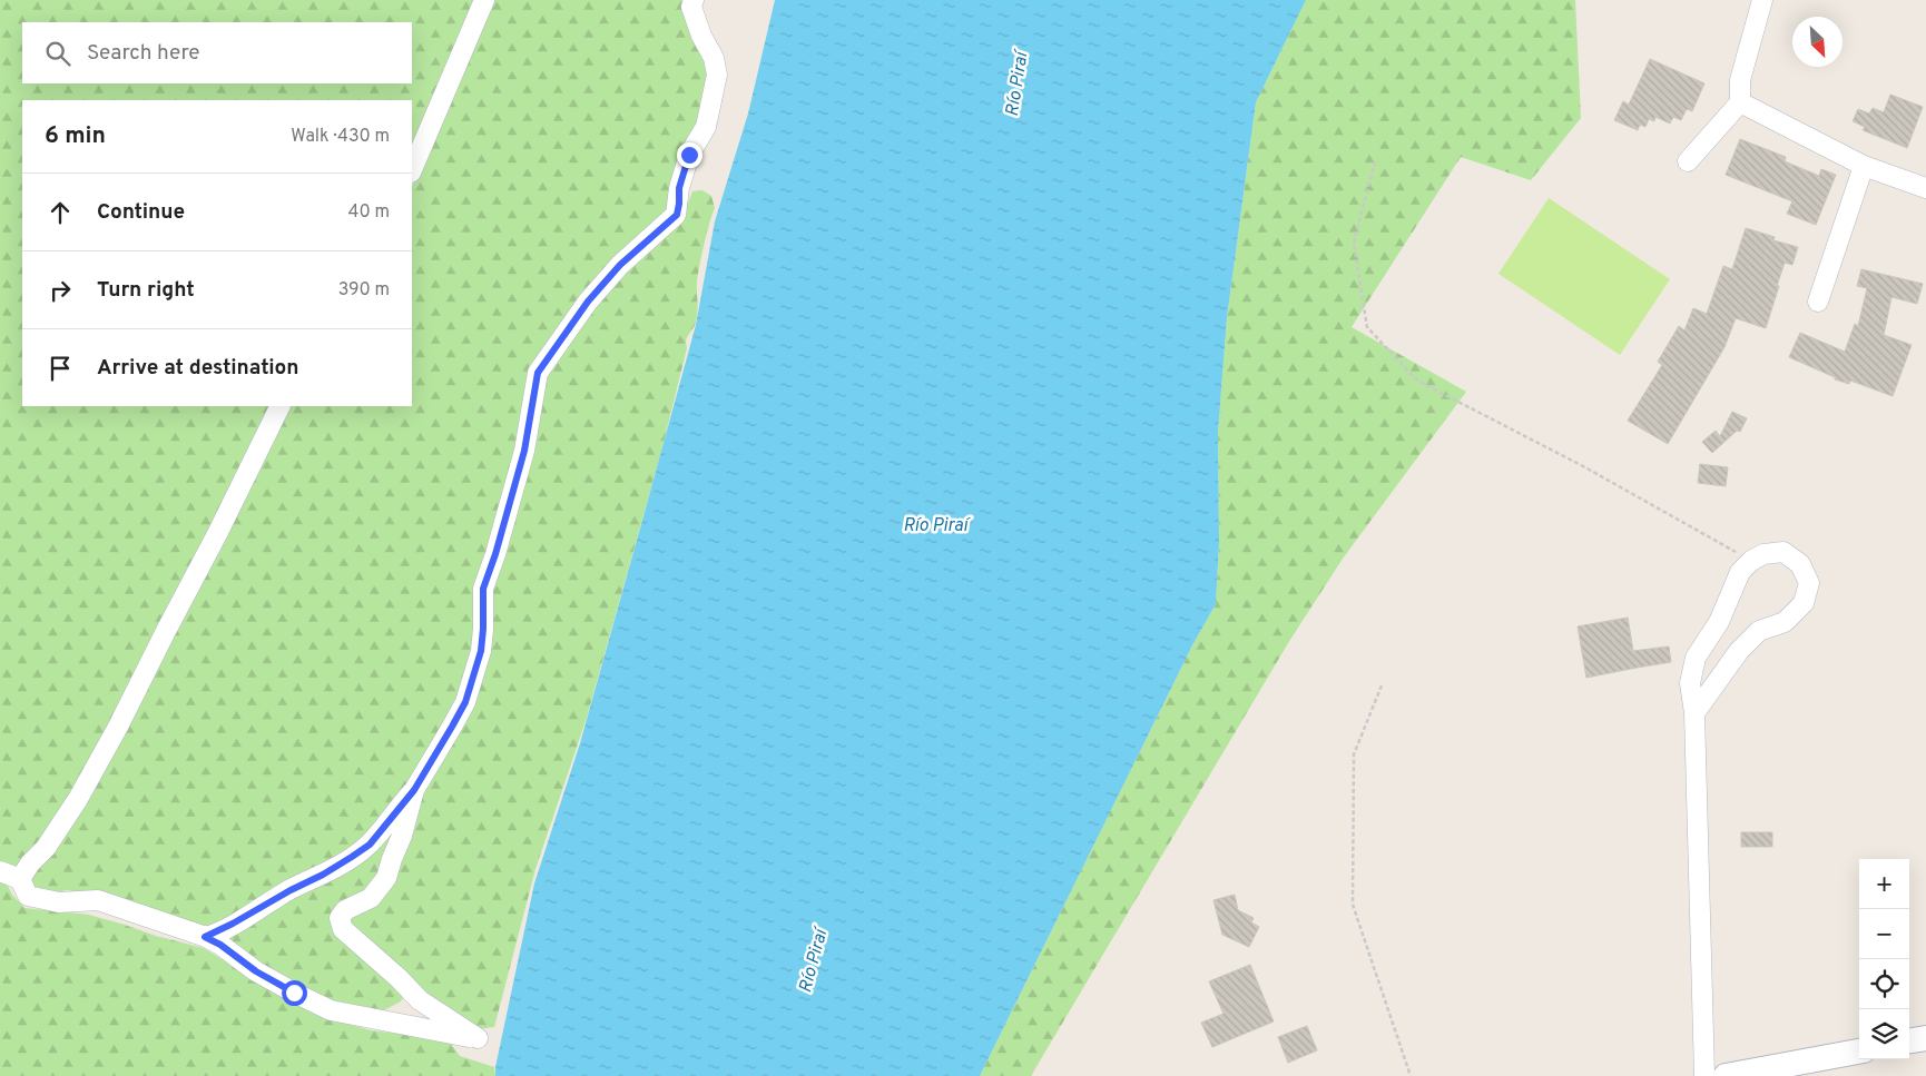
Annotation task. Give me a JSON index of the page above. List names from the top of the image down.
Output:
{
  "water": ["Río Piraí"],
  "north": "bottom right",
  "page": {
    "search": "Search here",
    "heading": ["6 min", "Walk · 430 m"],
    "list": [
      ["Continue", "40 m"],
      ["Turn right", "390 m"],
      "Arrive at destination"
    ],
    "map_buttons": ["+", "−"]
  }
}
